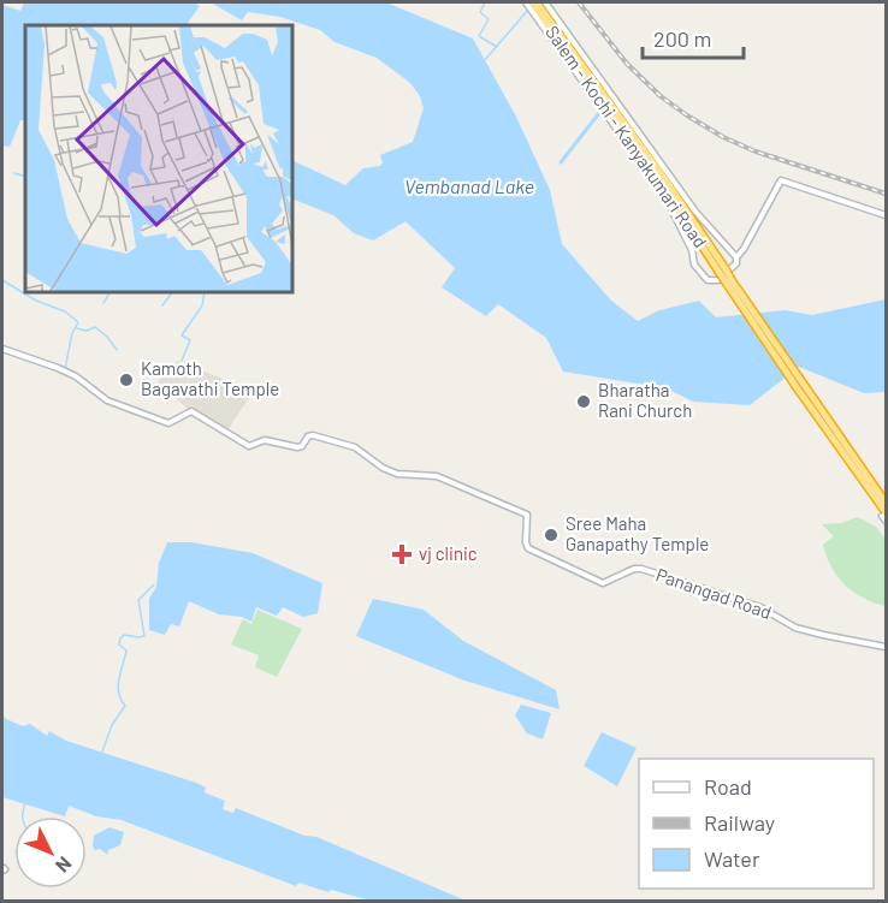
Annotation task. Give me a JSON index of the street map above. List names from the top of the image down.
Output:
{
  "streets": {
    "highway": ["Salem - Kochi - Kanyakumari Road"],
    "main road": ["Panangad Road"]
  },
  "water": ["Vembanad Lake"],
  "places": {
    "other": ["Kamoth Bagavathi Temple", "Bharatha Rani Church", "Sree Maha Ganapathy Temple"],
    "health": ["vj clinic"]
  },
  "legend": ["Road", "Railway", "Water"],
  "scale_bar": "200 m",
  "north": "bottom right"
}
